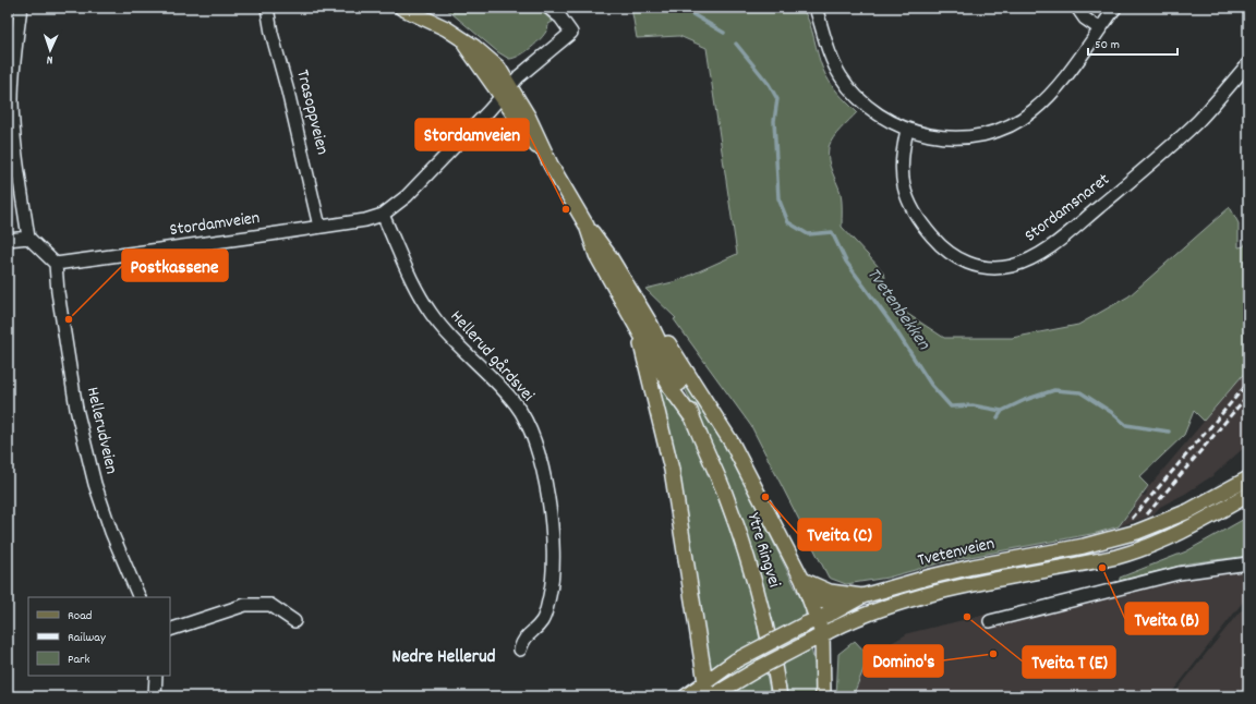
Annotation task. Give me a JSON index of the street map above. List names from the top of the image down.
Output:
{
  "streets": {
    "main road": ["Ytre Ringvei", "Tvetenveien"],
    "street": [
      "Trasoppveien",
      "Stordamsnaret",
      "Stordamveien",
      "Hellerud gårdsvei",
      "Hellerudveien"
    ]
  },
  "crossings": [
    ["Trasoppveien", "Stordamveien"],
    ["Stordamveien", "Hellerud gårdsvei"],
    ["Stordamveien", "Hellerudveien"],
    ["Stordamveien", "Ytre Ringvei"]
  ],
  "districts": ["Nedre Hellerud"],
  "water": ["Tvetenbekken"],
  "places": [
    "Stordamveien",
    "Postkassene",
    "Tveita (C)",
    "Tveita (B)",
    "Tveita T (E)",
    "Domino's"
  ],
  "legend": ["Road", "Railway", "Park"],
  "scale_bar": "50 m",
  "north": "bottom"
}
